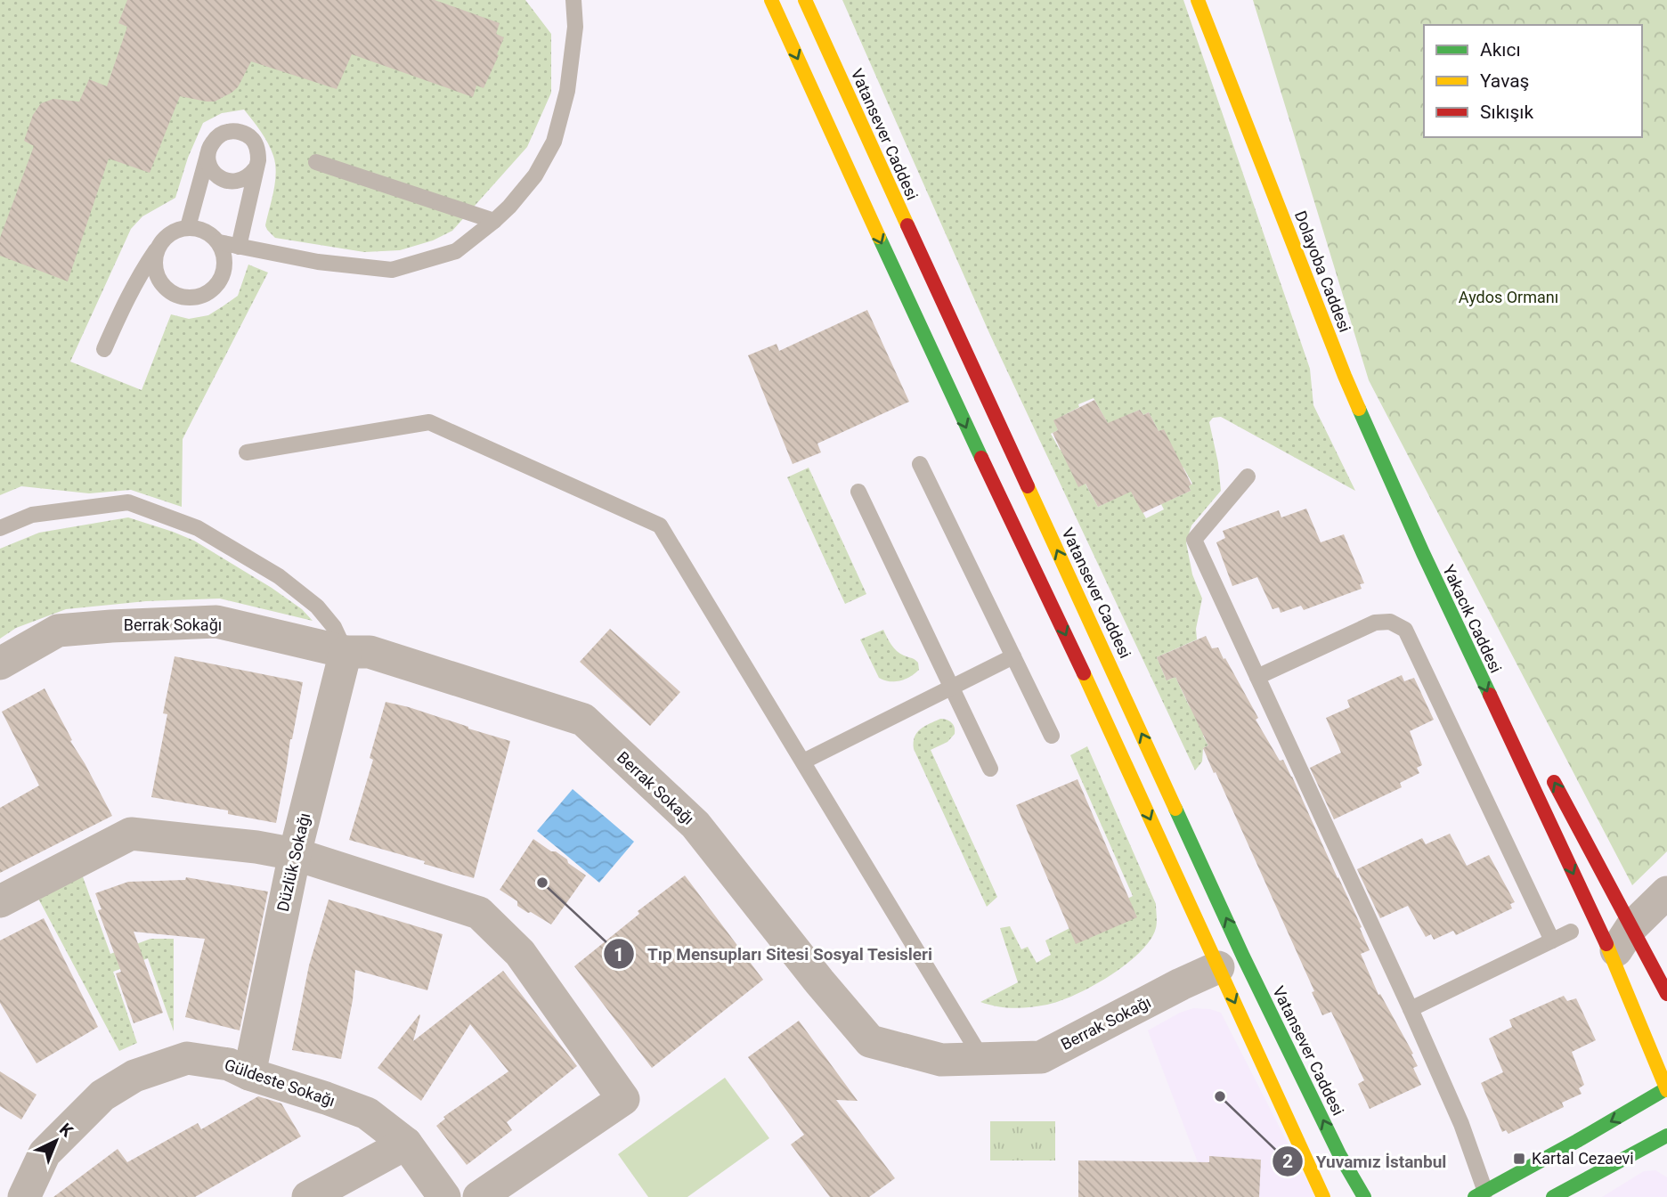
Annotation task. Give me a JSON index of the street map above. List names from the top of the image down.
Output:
{
  "streets": {
    "main road": ["Vatansever Caddesi", "Dolayoba Caddesi", "Yakacık Caddesi"],
    "street": ["Berrak Sokağı", "Düzlük Sokağı", "Güldeste Sokağı"]
  },
  "crossings": [
    ["Vatansever Caddesi", "Berrak Sokağı"],
    ["Dolayoba Caddesi", "Yakacık Caddesi"],
    ["Berrak Sokağı", "Düzlük Sokağı"],
    ["Düzlük Sokağı", "Güldeste Sokağı"]
  ],
  "parks": ["Aydos Ormanı"],
  "places": {
    "other": ["Tıp Mensupları Sitesi Sosyal Tesisleri", "Yuvamız İstanbul"],
    "transit": ["Kartal Cezaevi"]
  },
  "legend": ["Akıcı", "Yavaş", "Sıkışık"],
  "north": "top right"
}
